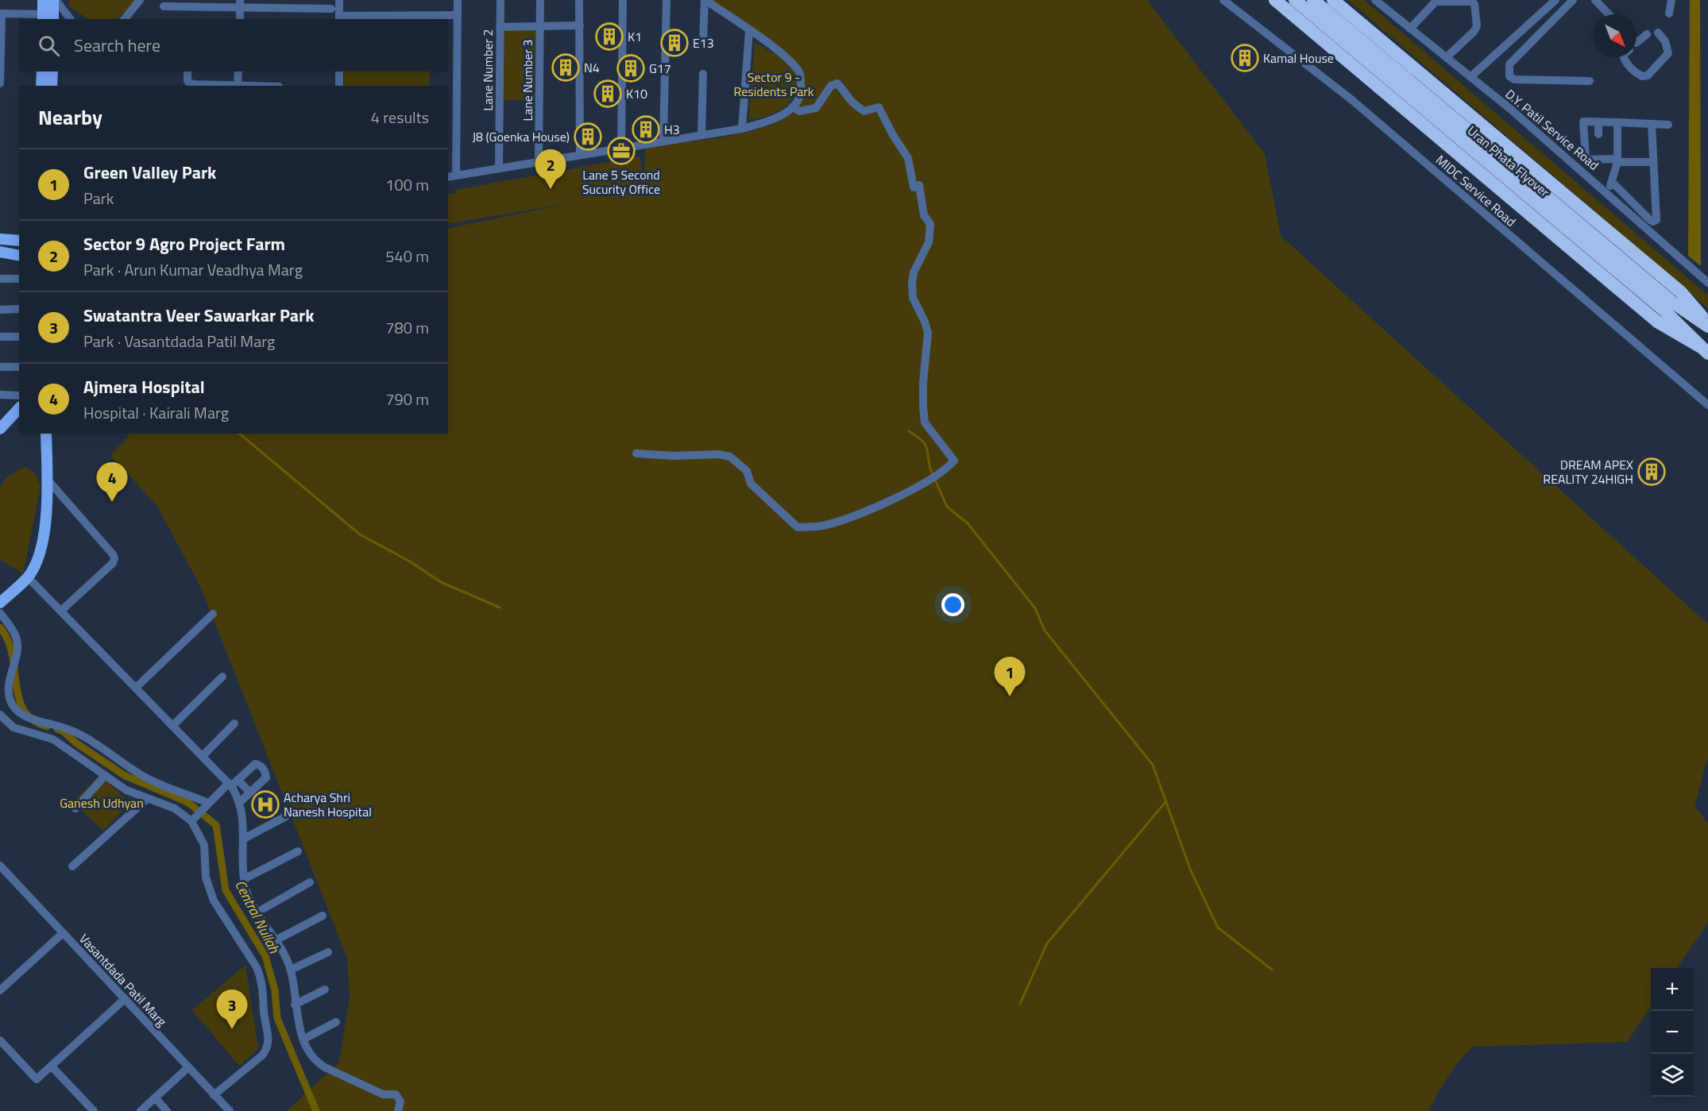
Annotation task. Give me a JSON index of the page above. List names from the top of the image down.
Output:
{
  "streets": {
    "highway": ["Uran Phata Flyover"],
    "street": [
      "Lane Number 2",
      "Lane Number 3",
      "D.Y. Patil Service Road",
      "MIDC Service Road",
      "Vasantdada Patil Marg"
    ]
  },
  "water": ["Central Nullah"],
  "parks": ["Sector 9 - Residents Park", "Ganesh Udhyan"],
  "places": {
    "building": [
      "K1",
      "E13",
      "Kamal House",
      "N4",
      "G17",
      "K10",
      "H3",
      "J8 (Goenka House)",
      "DREAM APEX REALITY 24HIGH"
    ],
    "office": ["Lane 5 Second Sucurity Office"],
    "hospital": ["Acharya Shri Nanesh Hospital"]
  },
  "north": "bottom right",
  "page": {
    "search": "Search here",
    "heading": ["Nearby", "4 results"],
    "list": [
      {
        "mark": "1",
        "name": "Green Valley Park",
        "note": "Park",
        "value": "100 m"
      },
      {
        "mark": "2",
        "name": "Sector 9 Agro Project Farm",
        "note": "Park · Arun Kumar Veadhya Marg",
        "value": "540 m"
      },
      {
        "mark": "3",
        "name": "Swatantra Veer Sawarkar Park",
        "note": "Park · Vasantdada Patil Marg",
        "value": "780 m"
      },
      {
        "mark": "4",
        "name": "Ajmera Hospital",
        "note": "Hospital · Kairali Marg",
        "value": "790 m"
      }
    ],
    "pins": [
      "2",
      "4",
      "1",
      "3"
    ],
    "map_buttons": ["+", "−"]
  }
}
